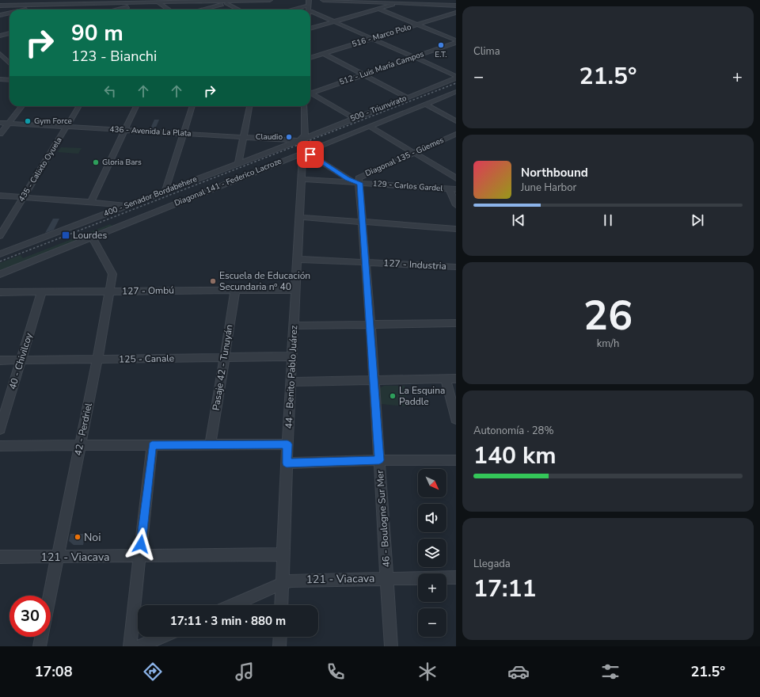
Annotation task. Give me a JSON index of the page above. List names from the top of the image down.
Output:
{
  "streets": {
    "street": [
      "516 - Marco Polo",
      "512 - Luis María Campos",
      "500 - Triunvirato",
      "436 - Avenida La Plata",
      "Diagonal 135 - Güemes",
      "435 - Calixto Oyuela",
      "Diagonal 141 - Federico Lacroze",
      "129 - Carlos Gardel",
      "400 - Senador Bordabehere",
      "127 - Industria",
      "127 - Ombú",
      "125 - Canale",
      "40 - Chivilcoy",
      "Pasaje 42 - Tunuyán",
      "44 - Benito Pablo Juárez",
      "42 - Perdriel",
      "46 - Boulogne Sur Mer",
      "121 - Viacava"
    ]
  },
  "crossings": [
    ["500 - Triunvirato", "436 - Avenida La Plata"],
    ["500 - Triunvirato", "400 - Senador Bordabehere"],
    ["500 - Triunvirato", "44 - Benito Pablo Juárez"],
    ["436 - Avenida La Plata", "435 - Calixto Oyuela"],
    ["436 - Avenida La Plata", "400 - Senador Bordabehere"],
    ["436 - Avenida La Plata", "44 - Benito Pablo Juárez"],
    ["Diagonal 135 - Güemes", "129 - Carlos Gardel"],
    ["Diagonal 135 - Güemes", "46 - Boulogne Sur Mer"],
    ["Diagonal 141 - Federico Lacroze", "44 - Benito Pablo Juárez"],
    ["Diagonal 141 - Federico Lacroze", "42 - Perdriel"],
    ["129 - Carlos Gardel", "44 - Benito Pablo Juárez"],
    ["129 - Carlos Gardel", "46 - Boulogne Sur Mer"],
    ["400 - Senador Bordabehere", "44 - Benito Pablo Juárez"],
    ["127 - Industria", "44 - Benito Pablo Juárez"],
    ["127 - Industria", "46 - Boulogne Sur Mer"],
    ["127 - Ombú", "40 - Chivilcoy"],
    ["127 - Ombú", "Pasaje 42 - Tunuyán"],
    ["127 - Ombú", "44 - Benito Pablo Juárez"],
    ["127 - Ombú", "42 - Perdriel"],
    ["125 - Canale", "40 - Chivilcoy"],
    ["125 - Canale", "Pasaje 42 - Tunuyán"],
    ["125 - Canale", "44 - Benito Pablo Juárez"],
    ["125 - Canale", "42 - Perdriel"],
    ["44 - Benito Pablo Juárez", "121 - Viacava"],
    ["42 - Perdriel", "121 - Viacava"],
    ["46 - Boulogne Sur Mer", "121 - Viacava"]
  ],
  "places": {
    "other": [
      "E.T.",
      "Gym Force",
      "Claudio",
      "Gloria Bars",
      "Escuela de Educación Secundaria nº 40",
      "La Esquina Paddle",
      "Noi"
    ],
    "transit": ["Lourdes"]
  },
  "north": "bottom right",
  "page": {
    "tile": [
      "Clima",
      ["26", "km/h"],
      ["Autonomía · 28%", "140 km"],
      ["Llegada", "17:11"]
    ],
    "turn": ["90 m", "123 - Bianchi"],
    "heat": ["−", "21.5°", "+"],
    "song": ["Northbound", "June Harbor"],
    "map_buttons": ["+", "−"],
    "limit": "30",
    "trip": "17:11 · 3 min · 880 m",
    "tabs": ["17:08", "21.5°"]
  }
}
